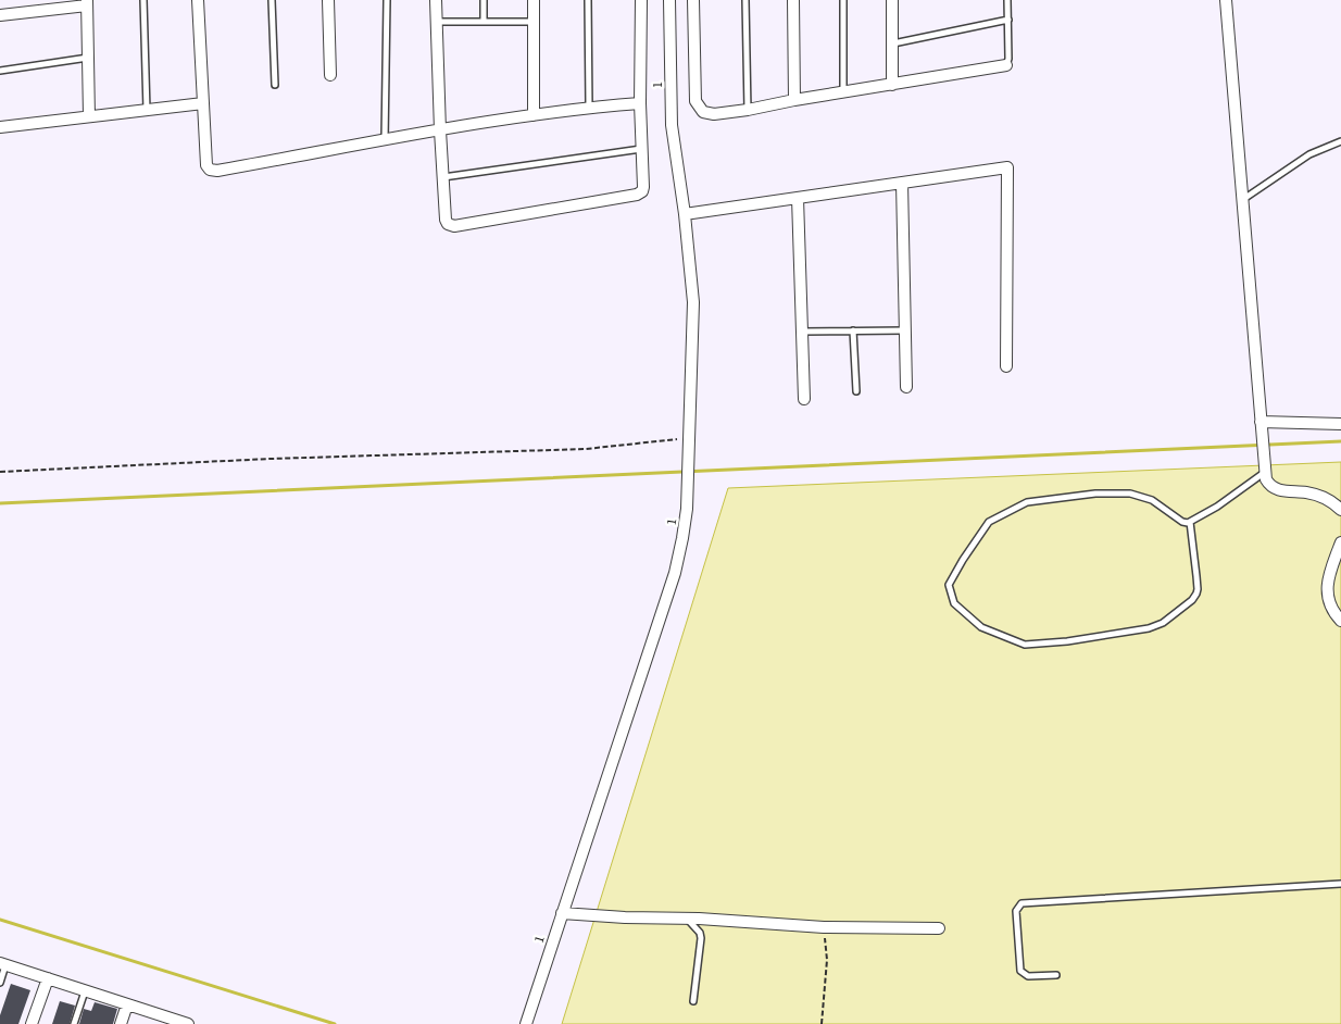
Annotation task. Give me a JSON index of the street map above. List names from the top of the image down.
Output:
{
  "streets": {
    "street": ["1"]
  }
}
